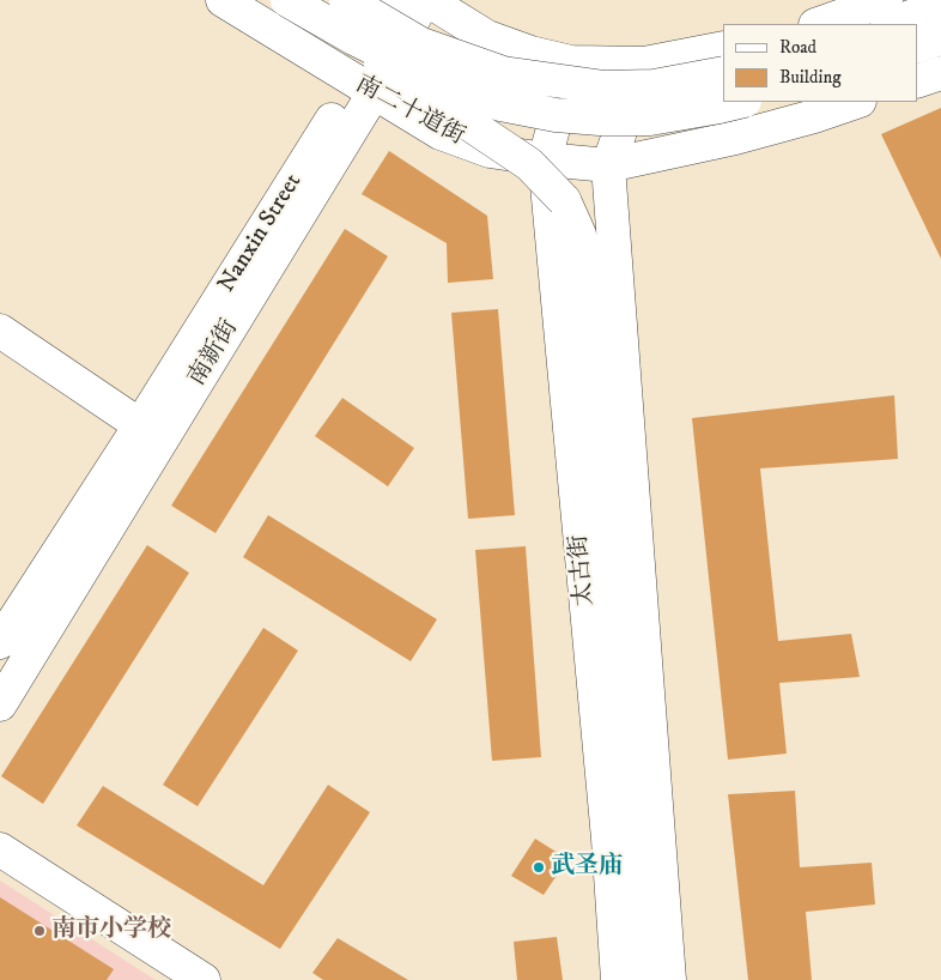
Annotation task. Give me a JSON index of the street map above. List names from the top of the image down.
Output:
{
  "streets": {
    "main road": [
      "南二十道街",
      "Nanxin Street",
      "南新街",
      "太古街"
    ]
  },
  "crossings": [
    ["南二十道街", "Nanxin Street"],
    ["南二十道街", "南新街"],
    ["南二十道街", "太古街"],
    ["Nanxin Street", "南新街"]
  ],
  "places": ["武圣庙", "南市小学校"],
  "legend": ["Road", "Building"]
}
